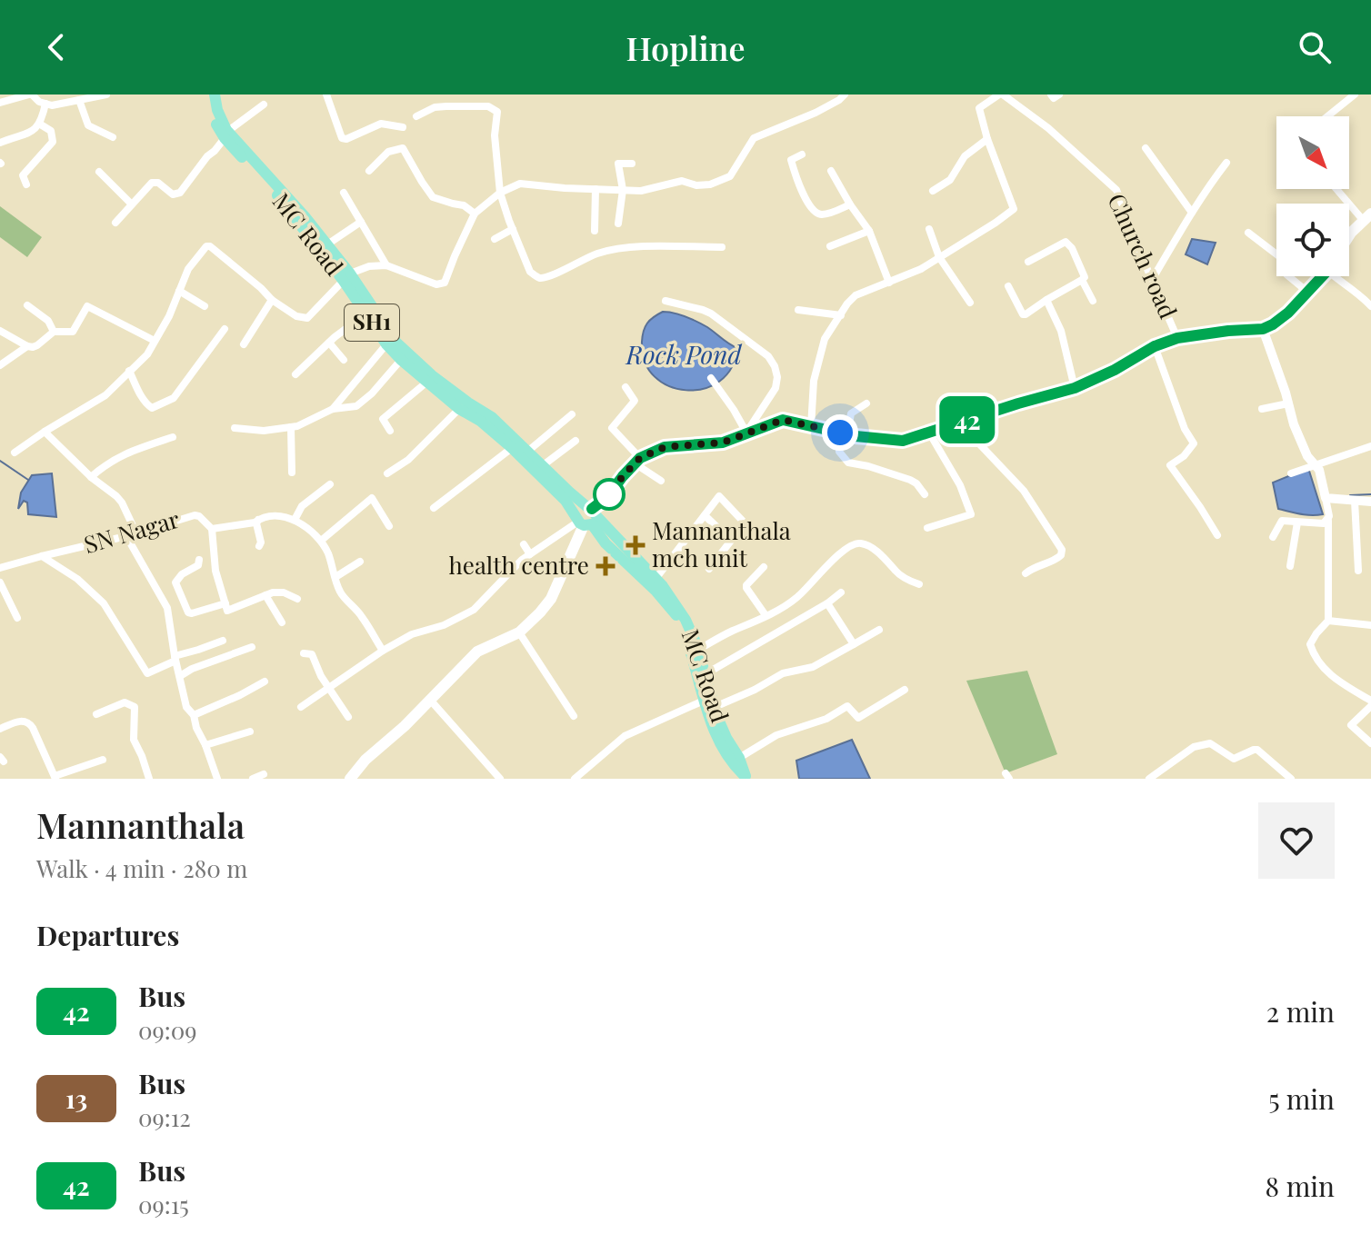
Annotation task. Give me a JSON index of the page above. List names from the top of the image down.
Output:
{
  "streets": {
    "main road": ["MC Road", "SH1"],
    "street": ["Church road", "SN Nagar"]
  },
  "water": ["Rock Pond"],
  "places": {
    "health": ["Mannanthala mch unit", "health centre"]
  },
  "lines": ["bus line 42"],
  "north": "bottom right",
  "page": {
    "header": "Hopline",
    "on_map": "42",
    "heading": [
      ["Mannanthala", "Walk · 4 min · 280 m"],
      "Departures"
    ],
    "list": [
      {
        "mark": "42",
        "name": "Bus",
        "note": "09:09",
        "value": "2 min"
      },
      {
        "mark": "13",
        "name": "Bus",
        "note": "09:12",
        "value": "5 min"
      },
      {
        "mark": "42",
        "name": "Bus",
        "note": "09:15",
        "value": "8 min"
      }
    ]
  }
}
